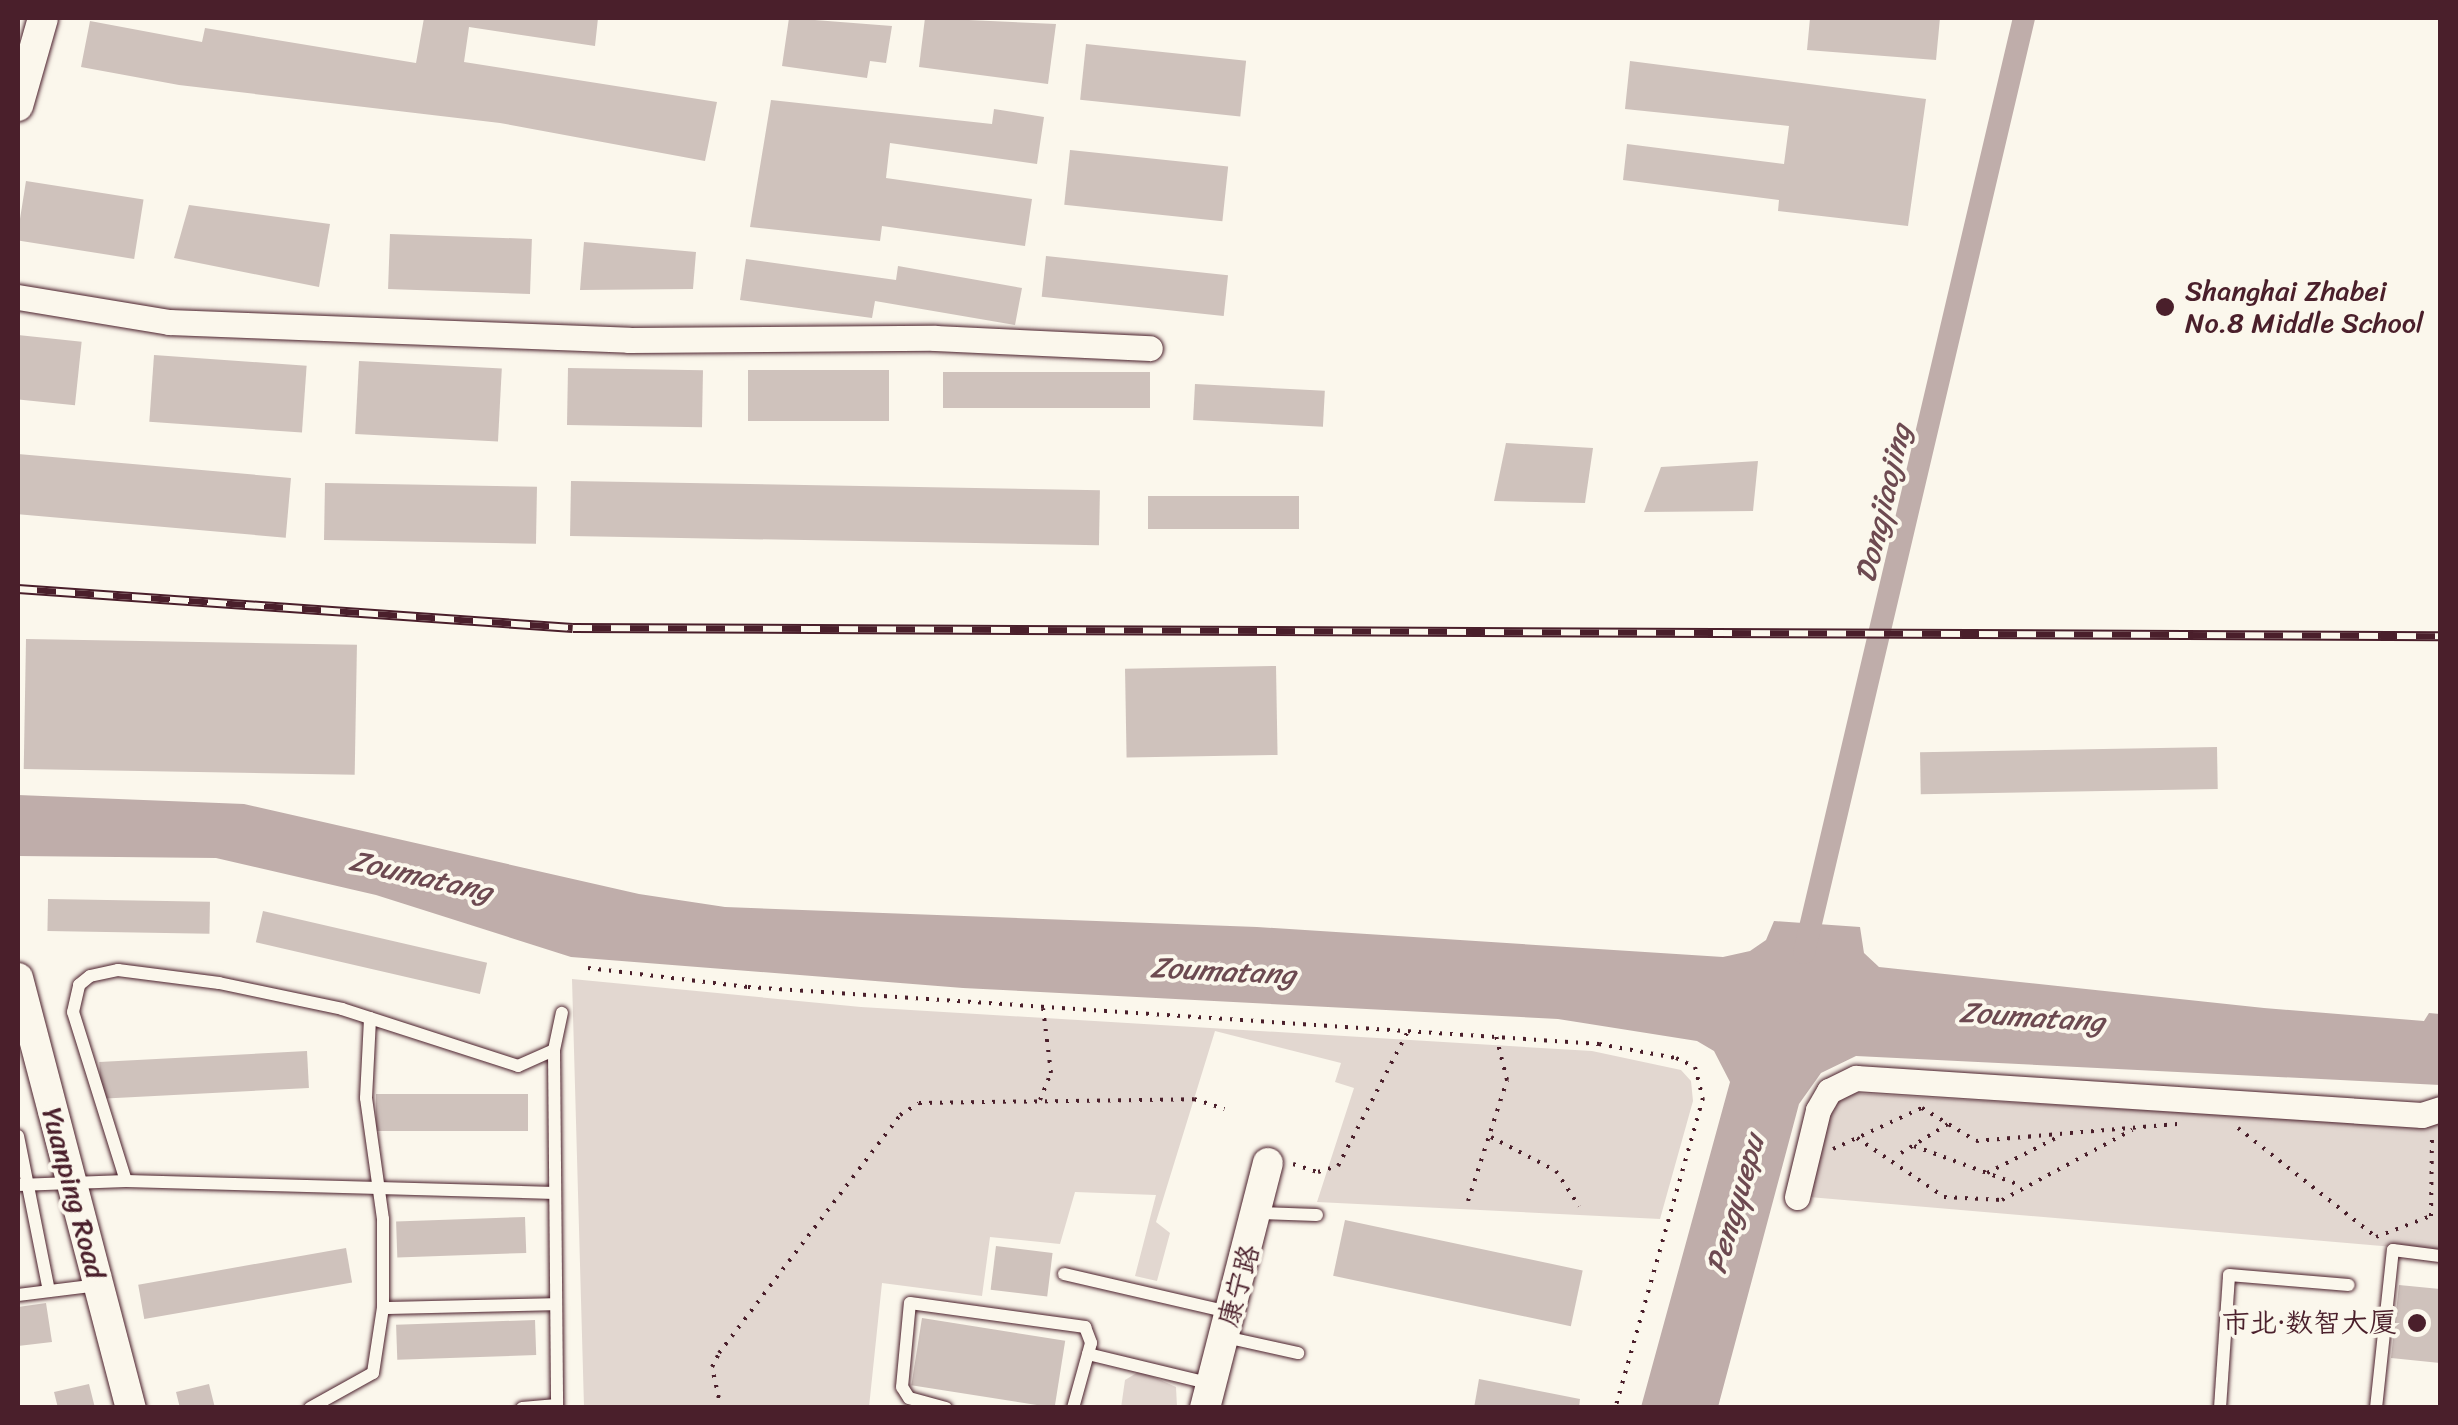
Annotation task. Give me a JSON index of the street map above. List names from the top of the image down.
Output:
{
  "streets": {
    "street": ["Yuanping Road", "康宁路"]
  },
  "water": ["Dongjiaojing", "Zoumatang", "Pengyuepu"],
  "places": ["Shanghai Zhabei No.8 Middle School", "市北·数智大厦"]
}
